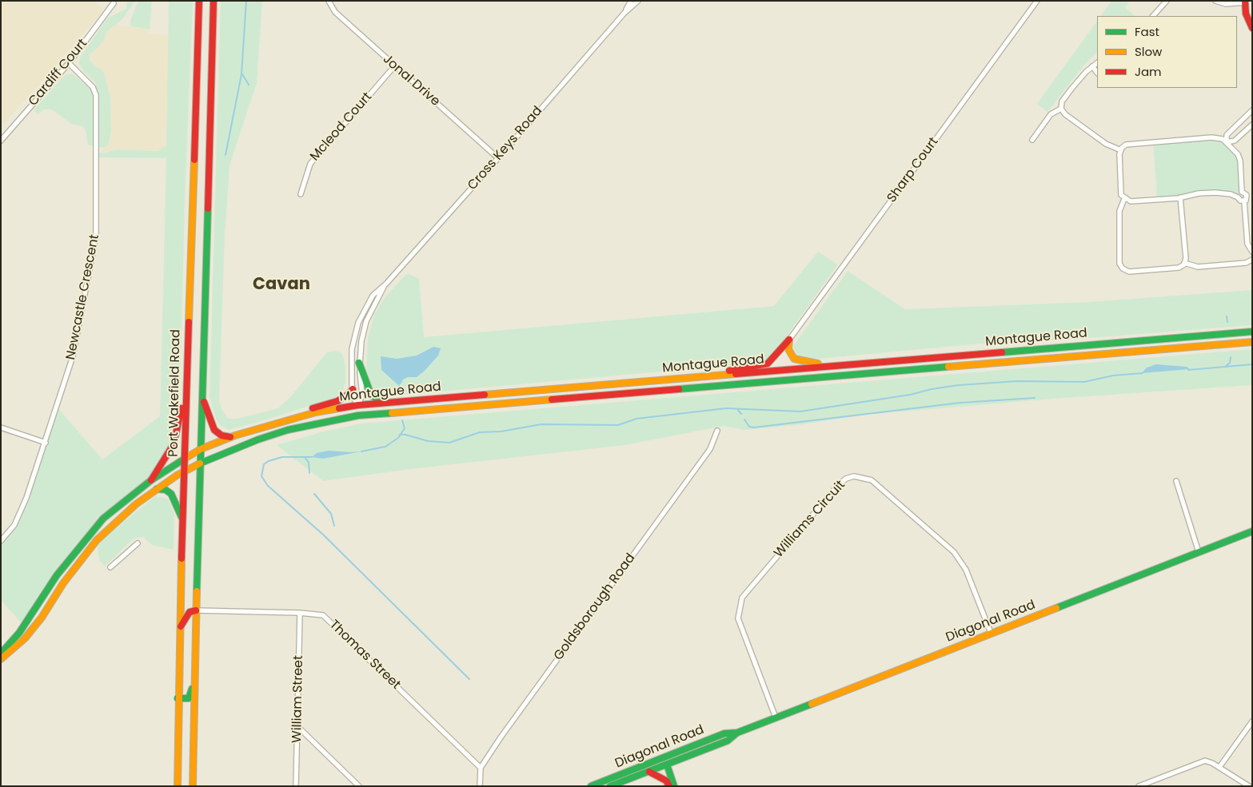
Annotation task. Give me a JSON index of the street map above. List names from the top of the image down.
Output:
{
  "streets": {
    "main road": ["Montague Road", "Port Wakefield Road", "Diagonal Road"],
    "street": [
      "Cardiff Court",
      "Jonal Drive",
      "Mcleod Court",
      "Cross Keys Road",
      "Sharp Court",
      "Newcastle Crescent",
      "Williams Circuit",
      "Goldsborough Road",
      "Thomas Street",
      "William Street"
    ]
  },
  "crossings": [
    ["Cardiff Court", "Newcastle Crescent"],
    ["Jonal Drive", "Mcleod Court"],
    ["Jonal Drive", "Cross Keys Road"],
    ["Cross Keys Road", "Montague Road"],
    ["Montague Road", "Port Wakefield Road"],
    ["Port Wakefield Road", "Thomas Street"],
    ["Williams Circuit", "Diagonal Road"],
    ["Goldsborough Road", "Thomas Street"],
    ["Thomas Street", "William Street"]
  ],
  "districts": ["Cavan"],
  "legend": ["Fast", "Slow", "Jam"]
}
